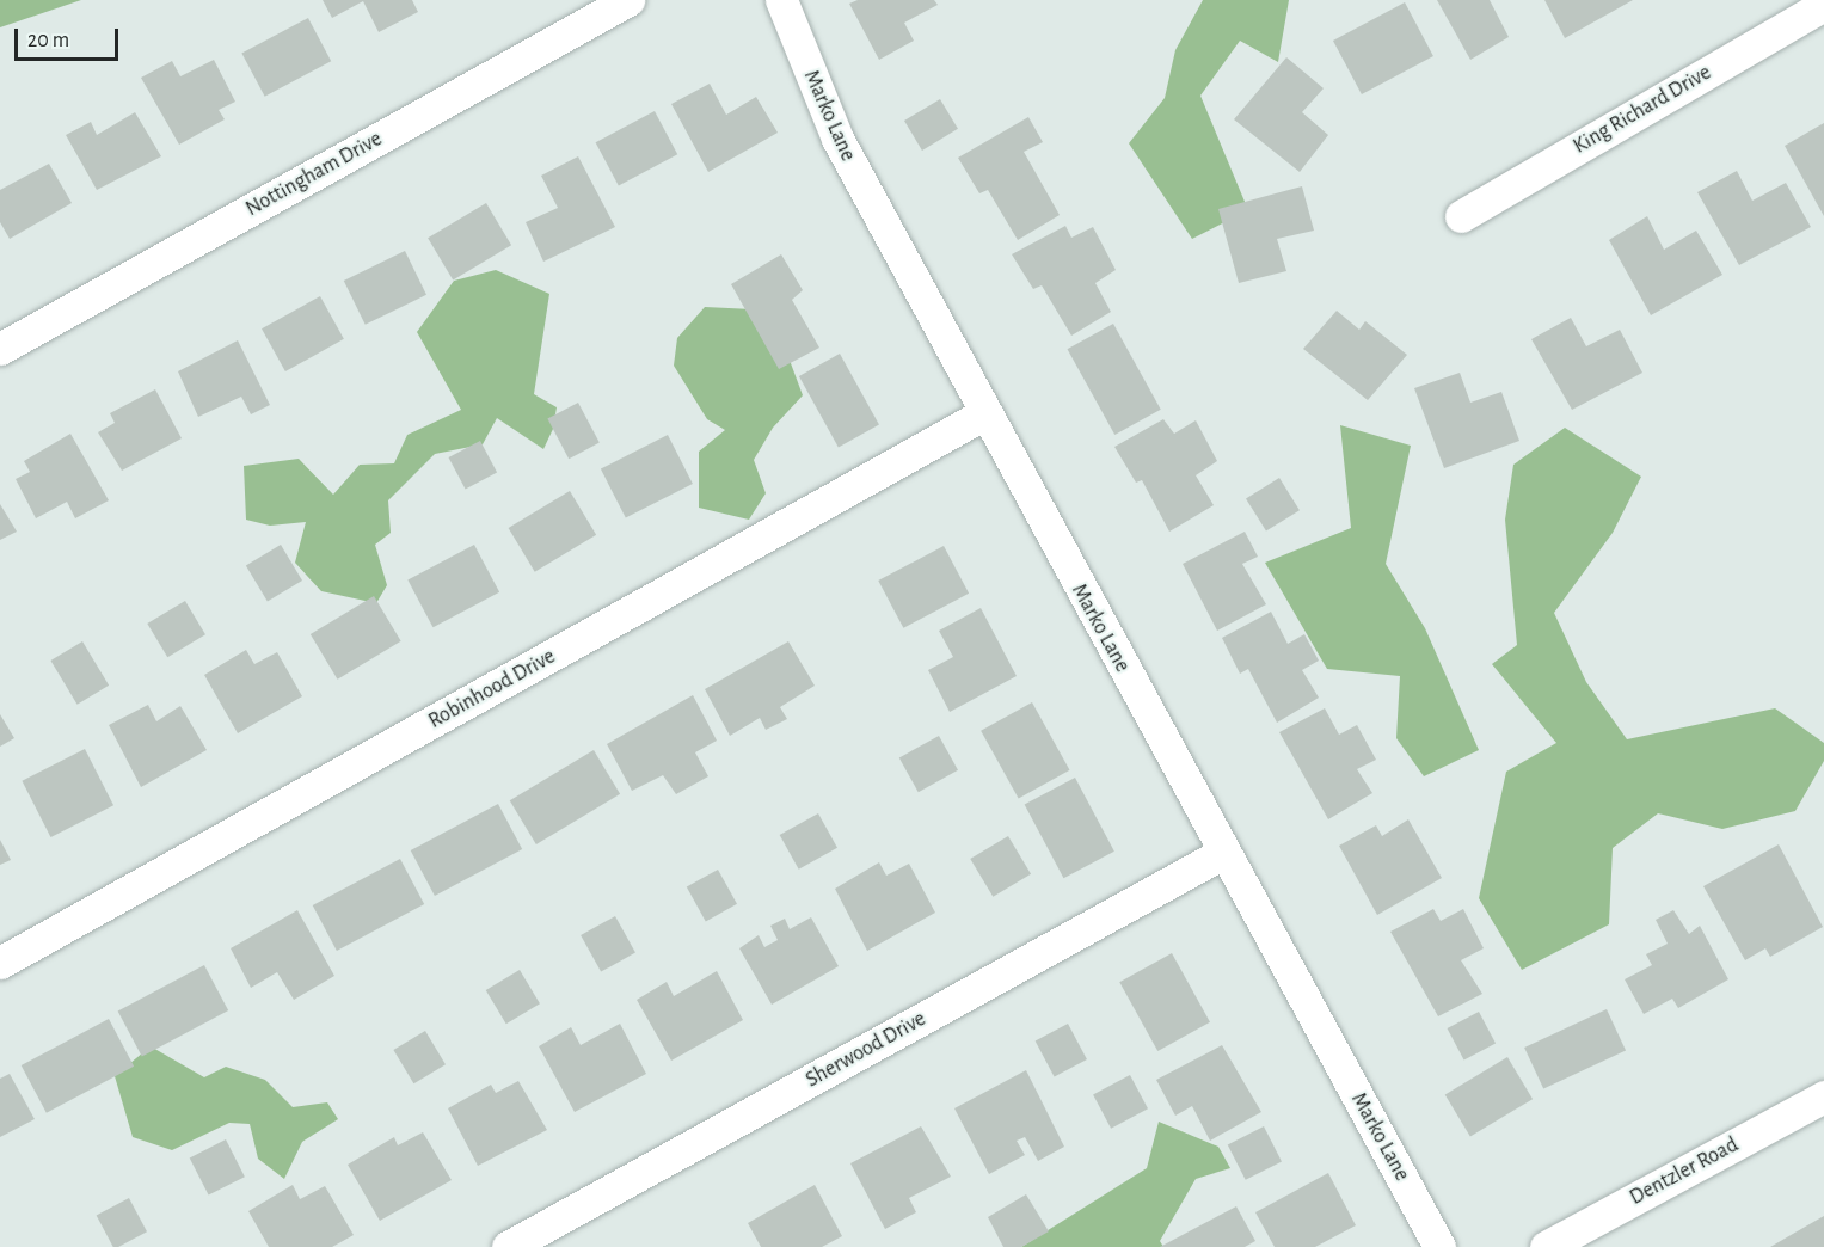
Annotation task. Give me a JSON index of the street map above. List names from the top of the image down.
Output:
{
  "streets": {
    "street": [
      "King Richard Drive",
      "Marko Lane",
      "Nottingham Drive",
      "Robinhood Drive",
      "Sherwood Drive",
      "Dentzler Road"
    ]
  },
  "crossings": [
    ["Marko Lane", "Robinhood Drive"],
    ["Marko Lane", "Sherwood Drive"]
  ],
  "scale_bar": "20 m"
}
